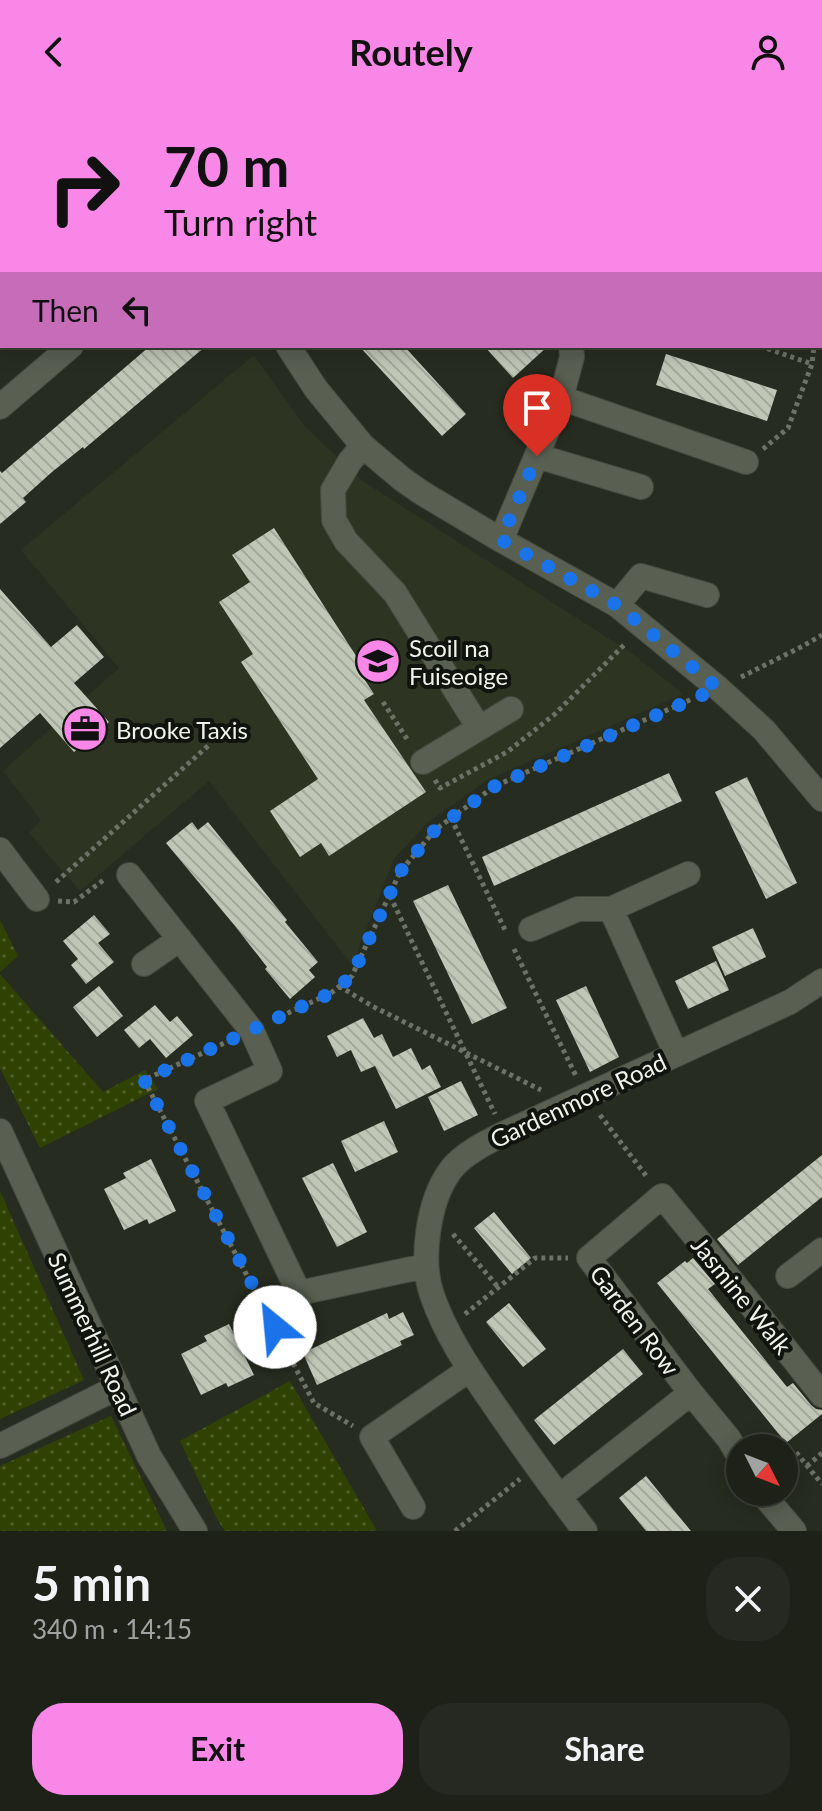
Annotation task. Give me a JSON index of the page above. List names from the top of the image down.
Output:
{
  "streets": {
    "street": [
      "Gardenmore Road",
      "Jasmine Walk",
      "Garden Row",
      "Summerhill Road"
    ]
  },
  "crossings": [
    ["Jasmine Walk", "Garden Row"]
  ],
  "places": {
    "school or university": ["Scoil na Fuiseoige"],
    "office": ["Brooke Taxis"]
  },
  "north": "bottom right",
  "page": {
    "header": "Routely",
    "turn": ["70 m", "Turn right"],
    "then": "Then",
    "heading": ["5 min", "340 m · 14:15"],
    "buttons": ["Exit", "Share"]
  }
}
